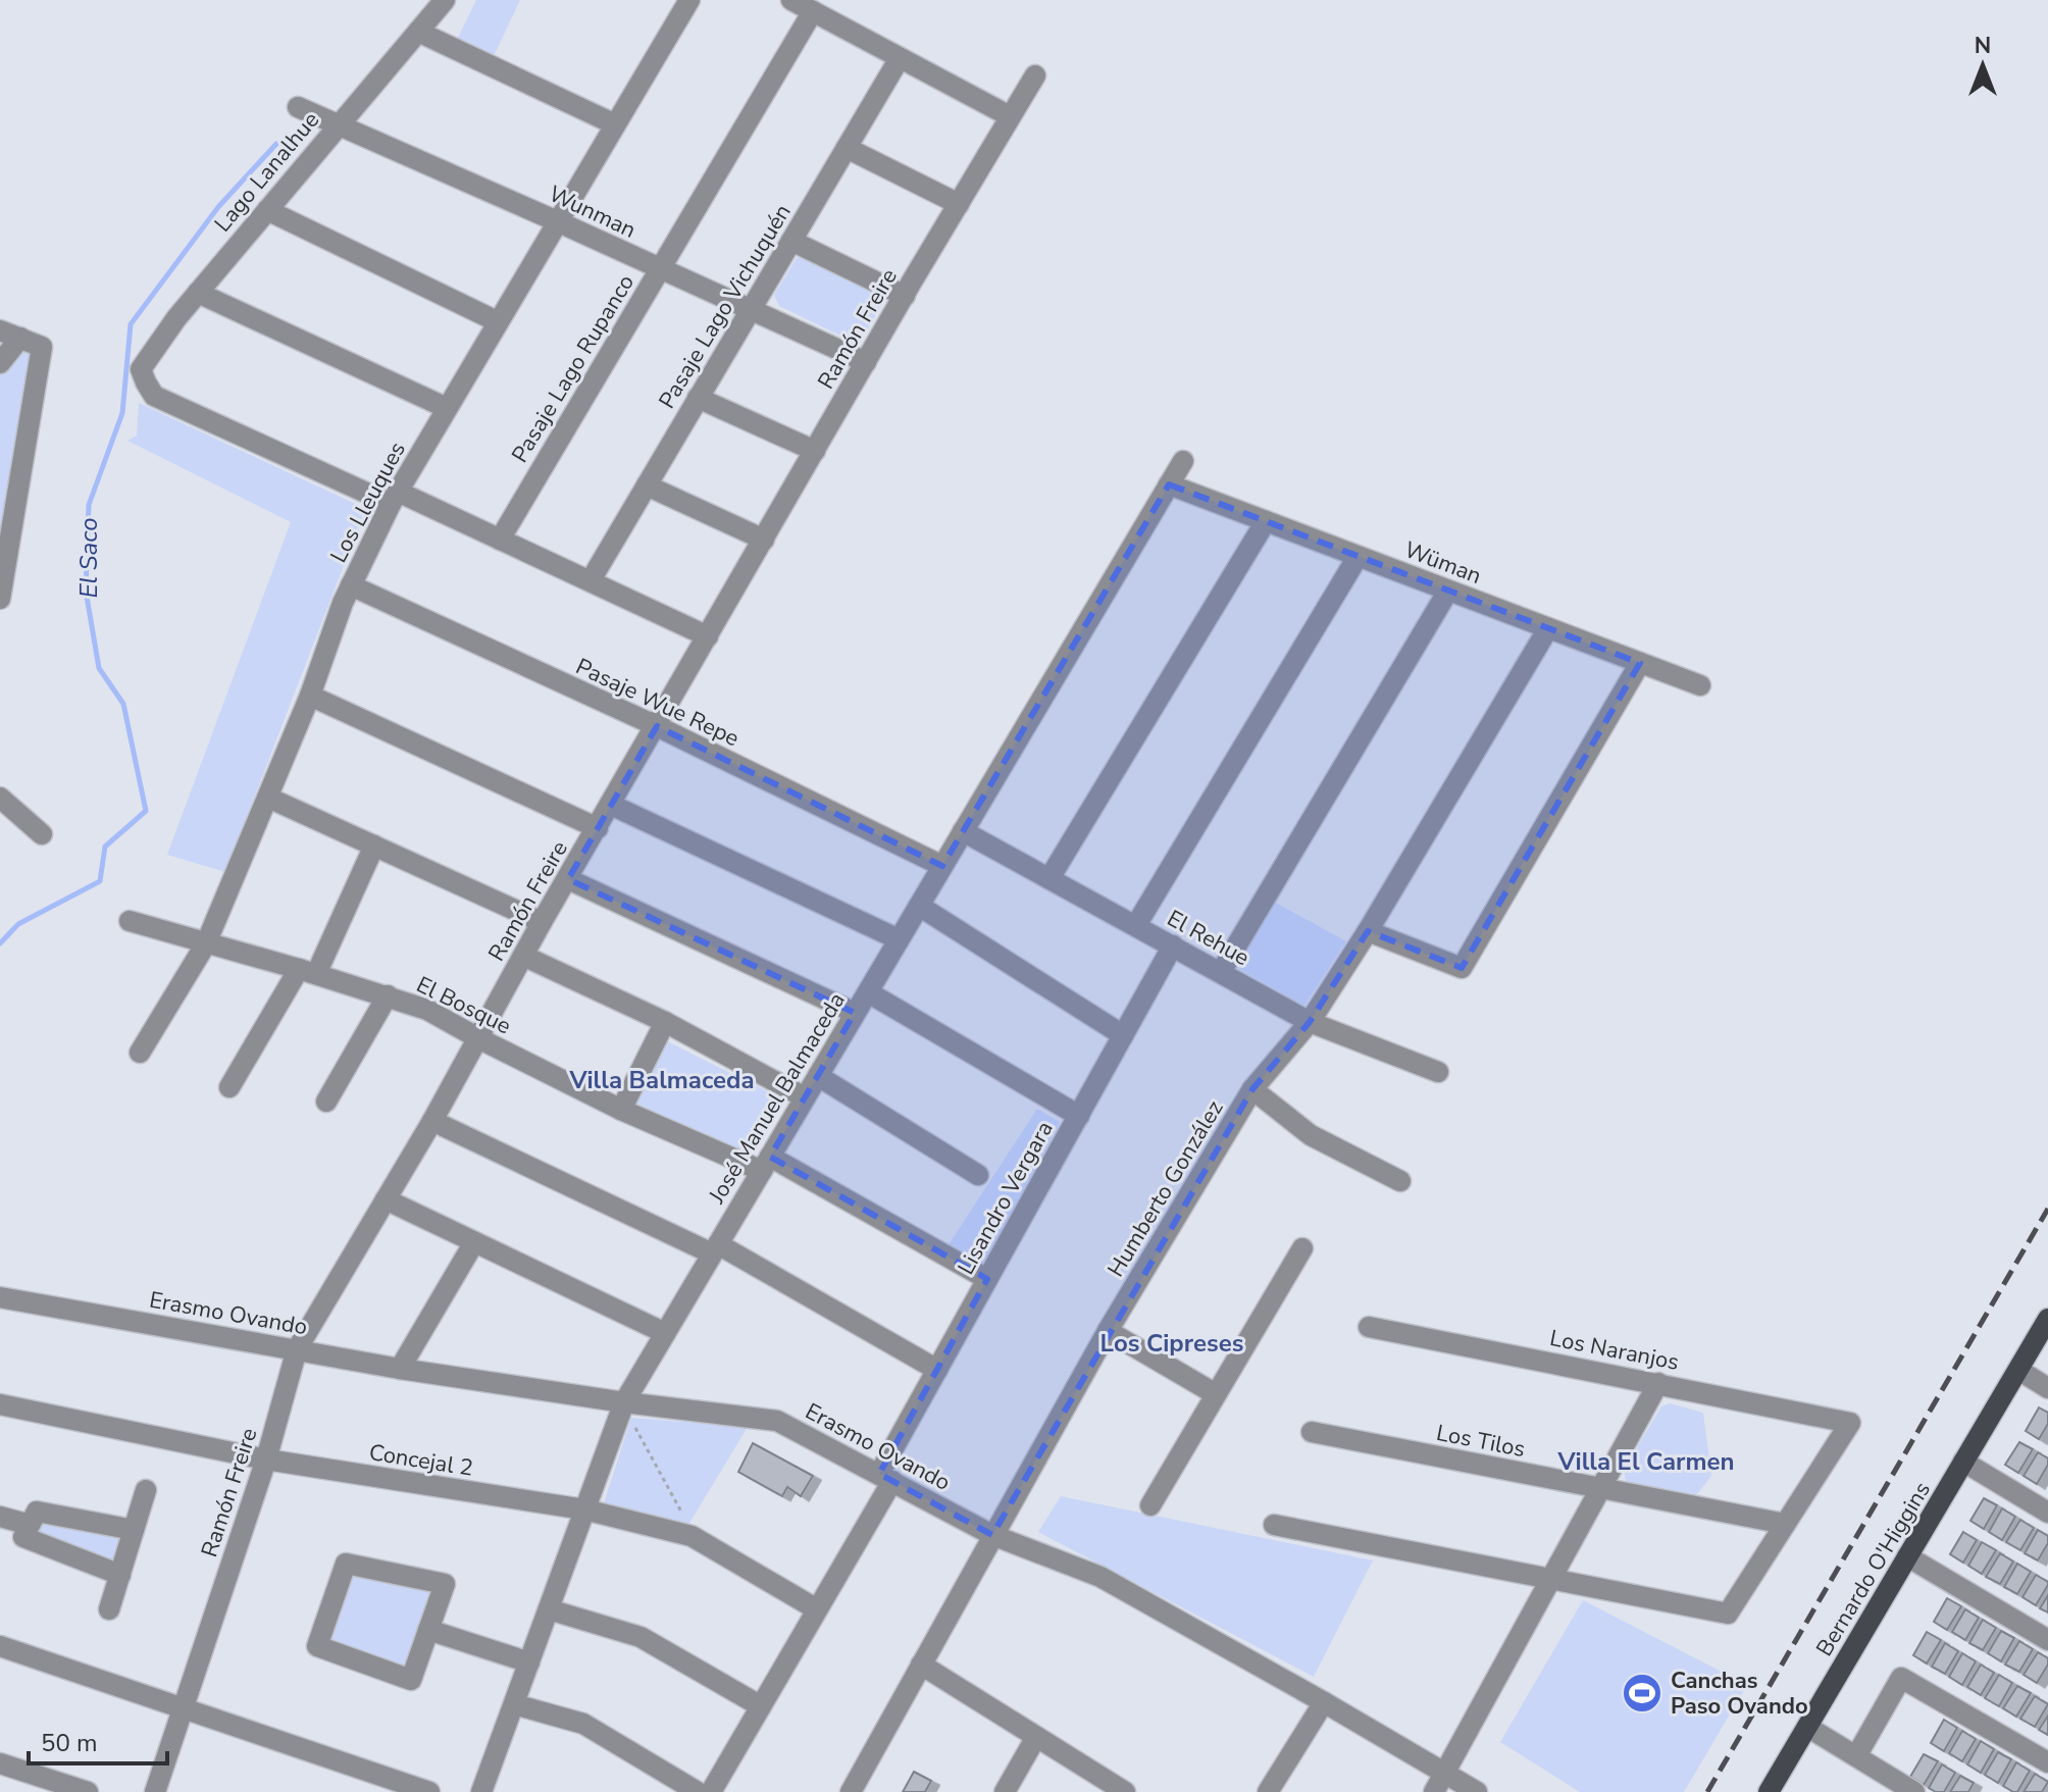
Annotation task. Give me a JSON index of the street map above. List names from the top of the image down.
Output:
{
  "streets": {
    "main road": ["Bernardo O'Higgins"],
    "street": [
      "Lago Lanalhue",
      "Wunman",
      "Pasaje Lago Vichuquén",
      "Ramón Freire",
      "Pasaje Lago Rupanco",
      "Los Lleuques",
      "Wüman",
      "Pasaje Wue Repe",
      "El Rehue",
      "El Bosque",
      "José Manuel Balmaceda",
      "Humberto González",
      "Lisandro Vergara",
      "Erasmo Ovando",
      "Los Naranjos",
      "Los Tilos",
      "Concejal 2"
    ]
  },
  "crossings": [
    ["Lago Lanalhue", "Wunman"],
    ["Lago Lanalhue", "Los Lleuques"],
    ["Wunman", "Pasaje Lago Vichuquén"],
    ["Wunman", "Ramón Freire"],
    ["Wunman", "Pasaje Lago Rupanco"],
    ["Wunman", "Los Lleuques"],
    ["Ramón Freire", "Pasaje Wue Repe"],
    ["Ramón Freire", "El Bosque"],
    ["Ramón Freire", "Erasmo Ovando"],
    ["Ramón Freire", "Concejal 2"],
    ["Los Lleuques", "Pasaje Wue Repe"],
    ["Los Lleuques", "El Bosque"],
    ["Wüman", "José Manuel Balmaceda"],
    ["Wüman", "Humberto González"],
    ["Pasaje Wue Repe", "José Manuel Balmaceda"],
    ["El Rehue", "José Manuel Balmaceda"],
    ["El Rehue", "Humberto González"],
    ["El Rehue", "Lisandro Vergara"],
    ["El Bosque", "José Manuel Balmaceda"],
    ["El Bosque", "Lisandro Vergara"],
    ["José Manuel Balmaceda", "Erasmo Ovando"],
    ["José Manuel Balmaceda", "Concejal 2"],
    ["Humberto González", "Erasmo Ovando"],
    ["Lisandro Vergara", "Erasmo Ovando"],
    ["Lisandro Vergara", "Concejal 2"],
    ["Los Naranjos", "Los Tilos"]
  ],
  "districts": ["Villa Balmaceda", "Los Cipreses", "Villa El Carmen"],
  "water": ["El Saco"],
  "places": {
    "sports": ["Canchas Paso Ovando"]
  },
  "scale_bar": "50 m",
  "north": "top"
}
